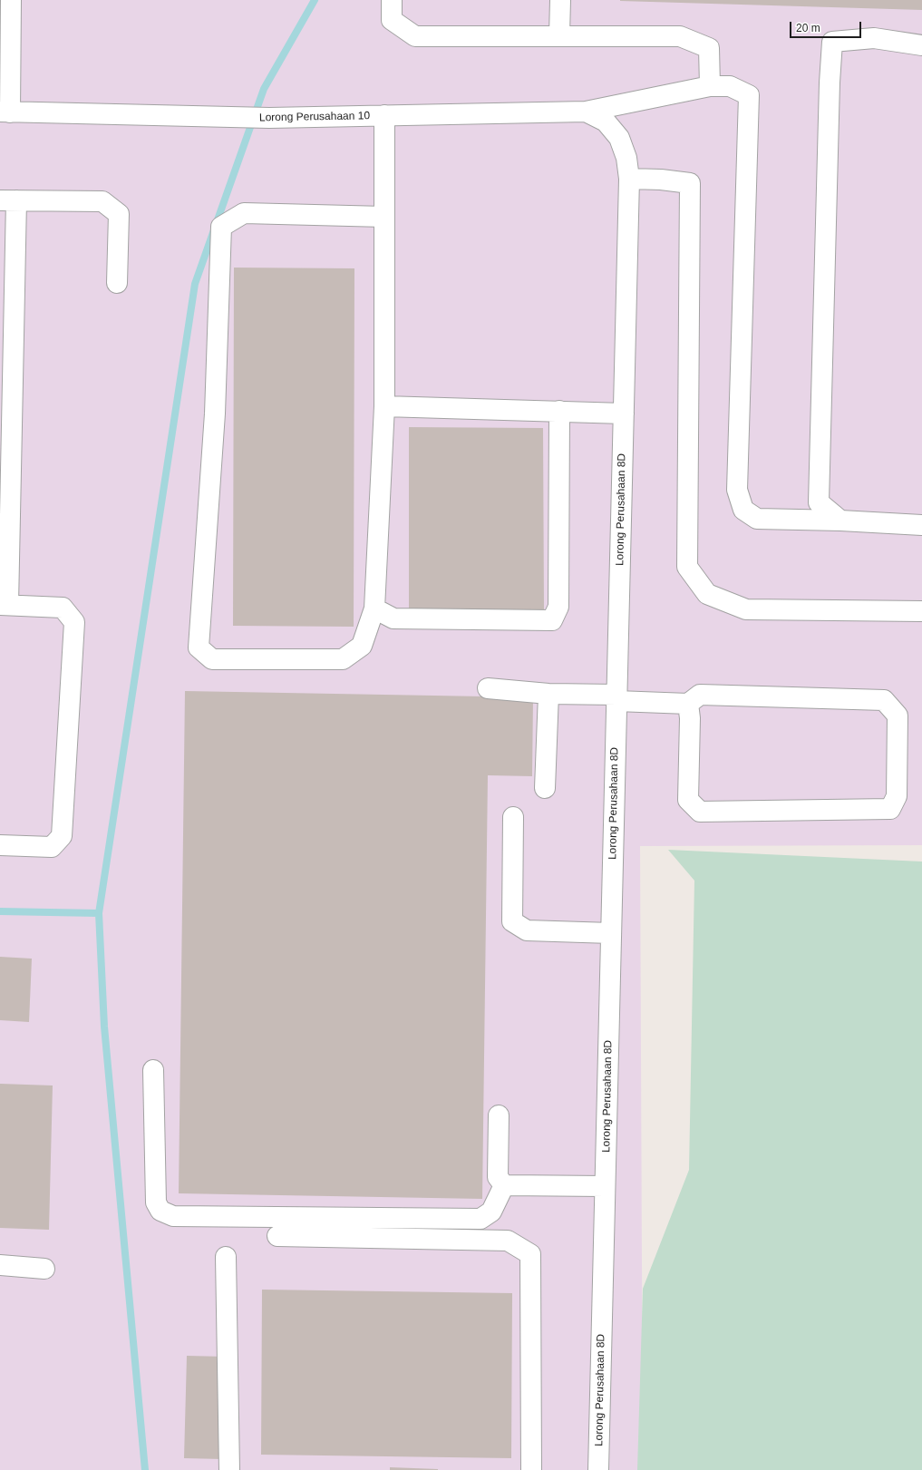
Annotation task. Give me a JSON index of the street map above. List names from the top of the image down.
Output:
{
  "streets": {
    "street": ["Lorong Perusahaan 10", "Lorong Perusahaan 8D"]
  },
  "crossings": [
    ["Lorong Perusahaan 10", "Lorong Perusahaan 8D"]
  ],
  "scale_bar": "20 m"
}
